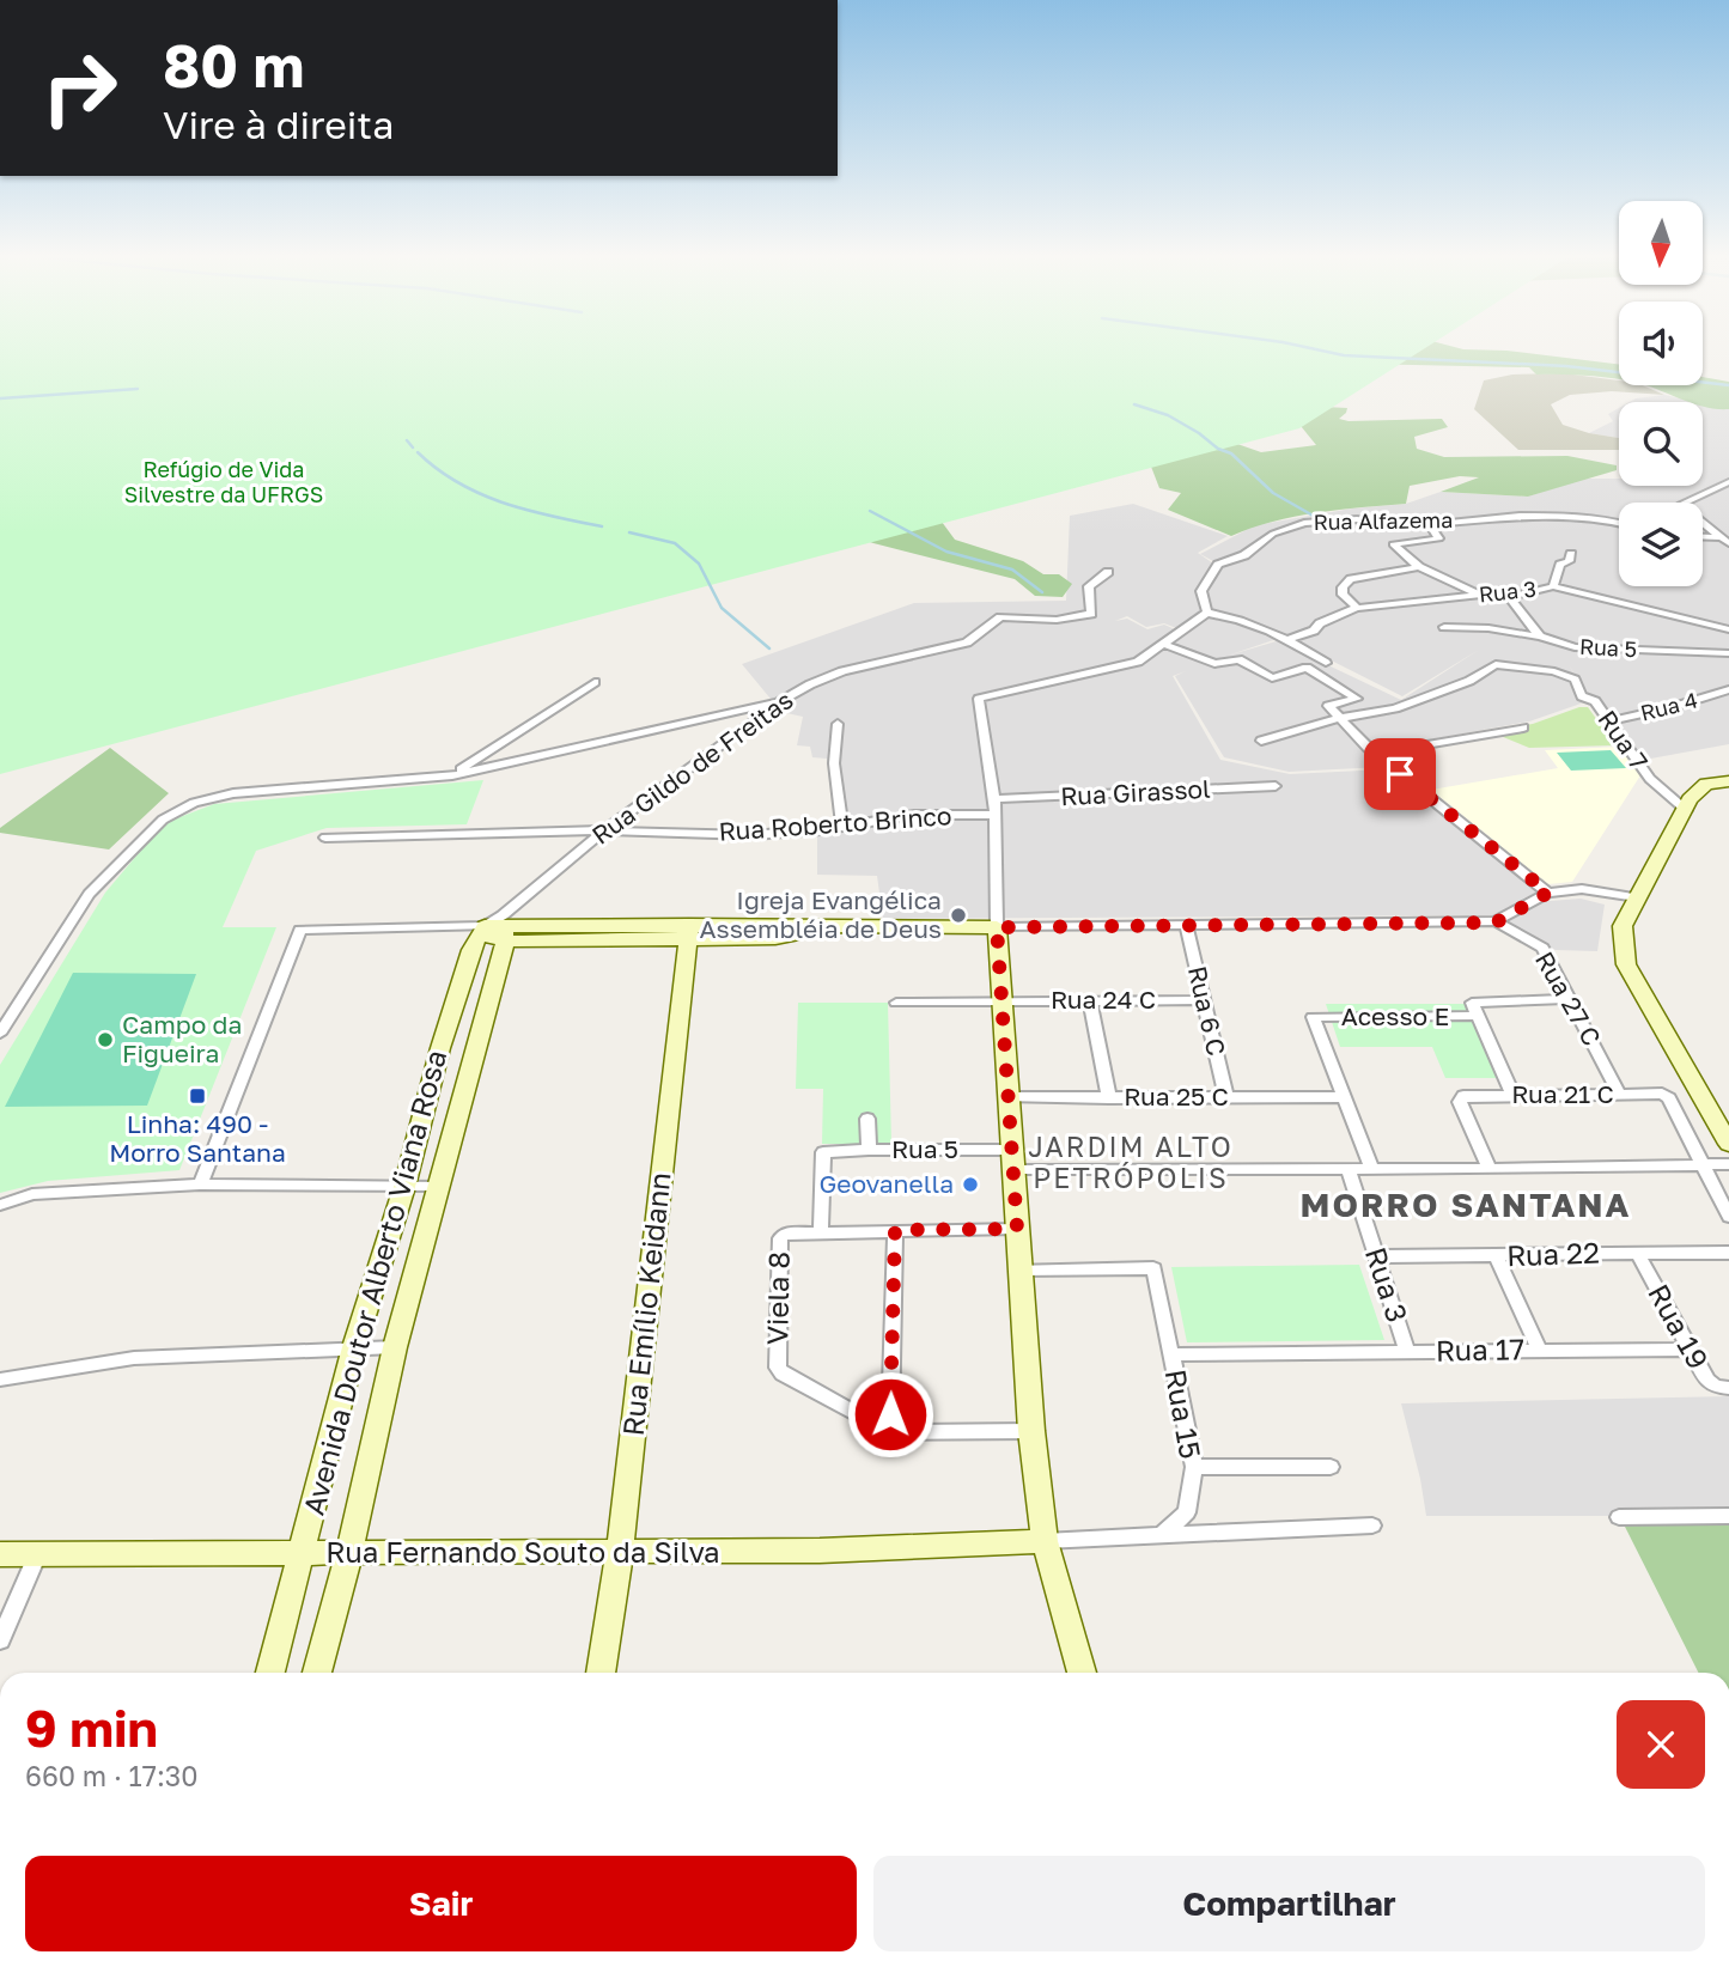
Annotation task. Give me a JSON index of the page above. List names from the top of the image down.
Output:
{
  "streets": {
    "street": [
      "Rua Alfazema",
      "Rua 3",
      "Rua 5",
      "Rua 4",
      "Rua 7",
      "Rua Gildo de Freitas",
      "Rua Girassol",
      "Rua Roberto Brinco",
      "Rua 27 C",
      "Rua 24 C",
      "Rua 6 C",
      "Acesso E",
      "Rua 21 C",
      "Rua 25 C",
      "Rua 22",
      "Avenida Doutor Alberto Viana Rosa",
      "Viela 8",
      "Rua Emílio Keidann",
      "Rua 19",
      "Rua 17",
      "Rua 15",
      "Rua Fernando Souto da Silva"
    ]
  },
  "crossings": [
    ["Rua 3", "Rua 5"],
    ["Rua 3", "Rua 22"],
    ["Rua 3", "Rua 17"],
    ["Rua 5", "Rua 21 C"],
    ["Rua 4", "Rua 7"],
    ["Rua Gildo de Freitas", "Rua Roberto Brinco"],
    ["Rua Gildo de Freitas", "Avenida Doutor Alberto Viana Rosa"],
    ["Rua 27 C", "Rua 21 C"],
    ["Rua 24 C", "Rua 6 C"],
    ["Rua 6 C", "Rua 25 C"],
    ["Acesso E", "Rua 25 C"],
    ["Rua 22", "Rua 19"],
    ["Avenida Doutor Alberto Viana Rosa", "Rua Fernando Souto da Silva"],
    ["Rua Emílio Keidann", "Rua Fernando Souto da Silva"],
    ["Rua 19", "Rua 17"],
    ["Rua 17", "Rua 15"]
  ],
  "districts": ["JARDIM ALTO PETRÓPOLIS", "MORRO SANTANA"],
  "parks": ["Refúgio de Vida Silvestre da UFRGS"],
  "places": {
    "other": ["Igreja Evangélica Assembléia de Deus", "Campo da Figueira", "Geovanella"],
    "transit": ["Linha: 490 - Morro Santana"]
  },
  "north": "bottom",
  "page": {
    "turn": ["80 m", "Vire à direita"],
    "heading": ["9 min", "660 m · 17:30"],
    "buttons": ["Sair", "Compartilhar"]
  }
}
